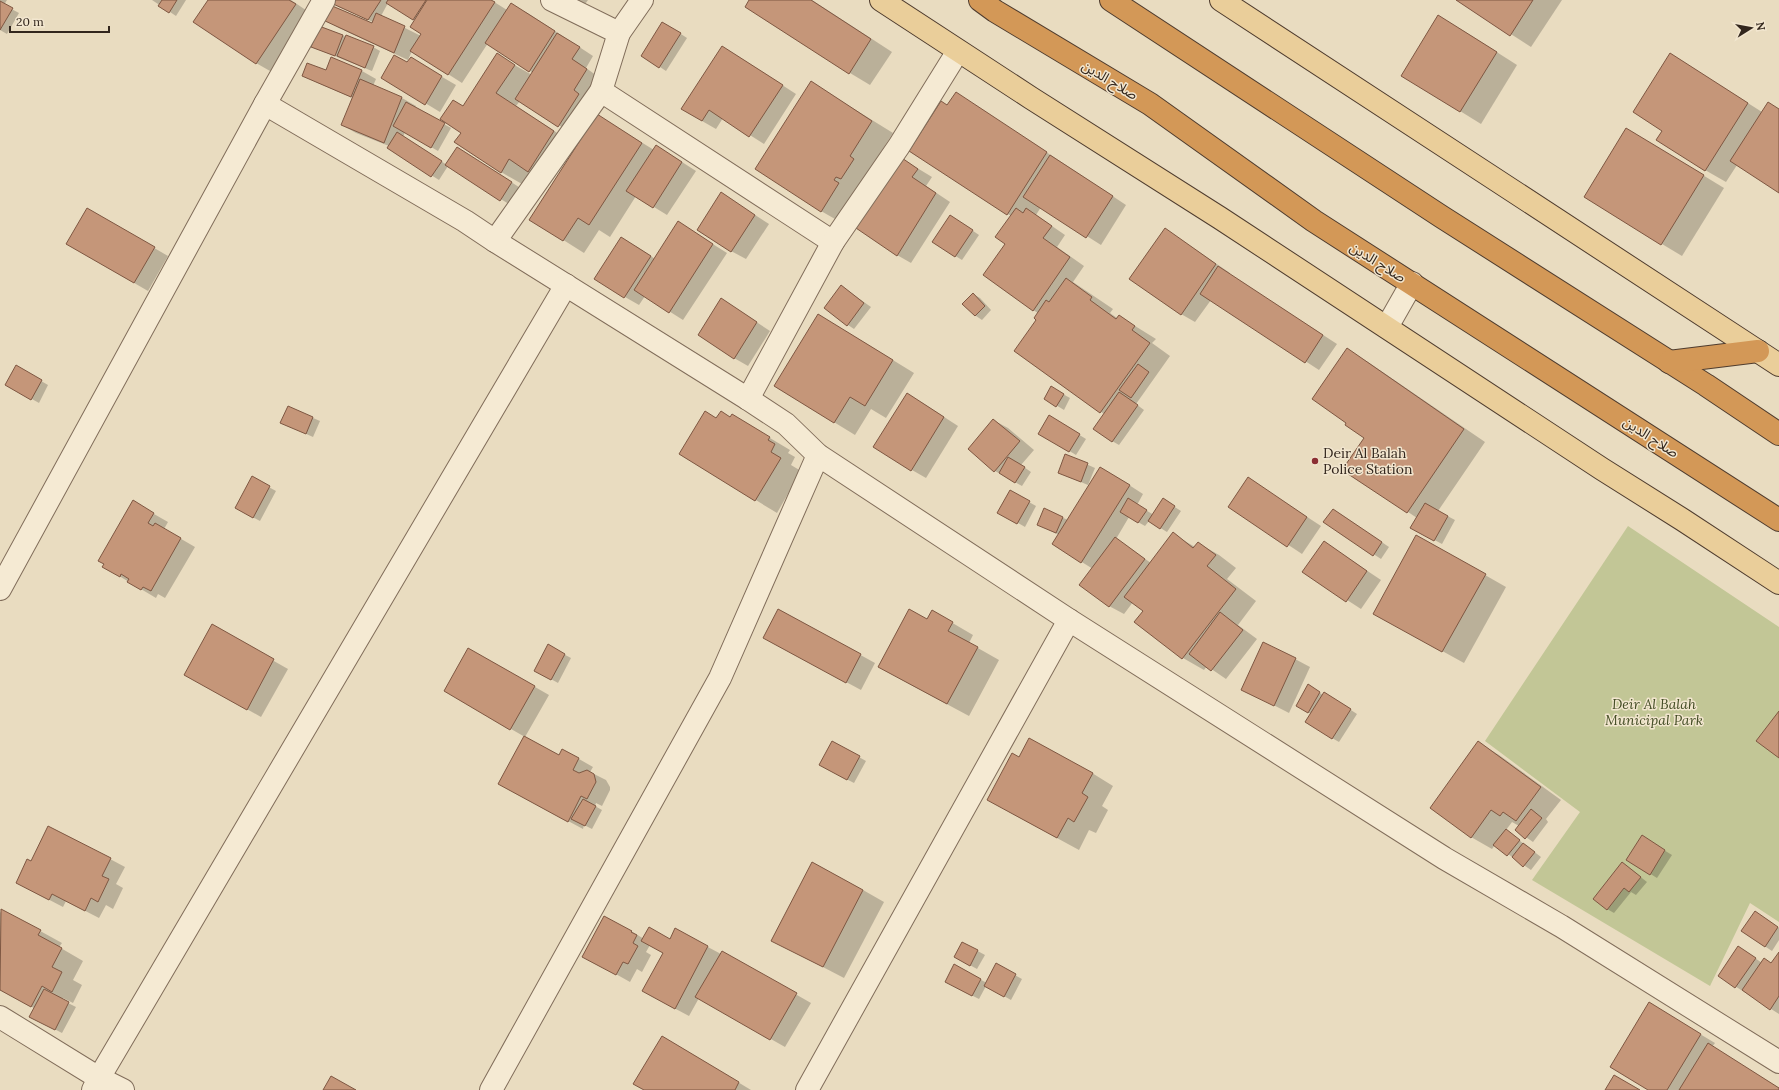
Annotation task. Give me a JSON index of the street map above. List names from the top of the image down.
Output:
{
  "streets": {
    "highway": ["صلاح الدين"]
  },
  "parks": ["Deir Al Balah Municipal Park"],
  "places": ["Deir Al Balah Police Station"],
  "scale_bar": "20 m",
  "north": "right"
}
